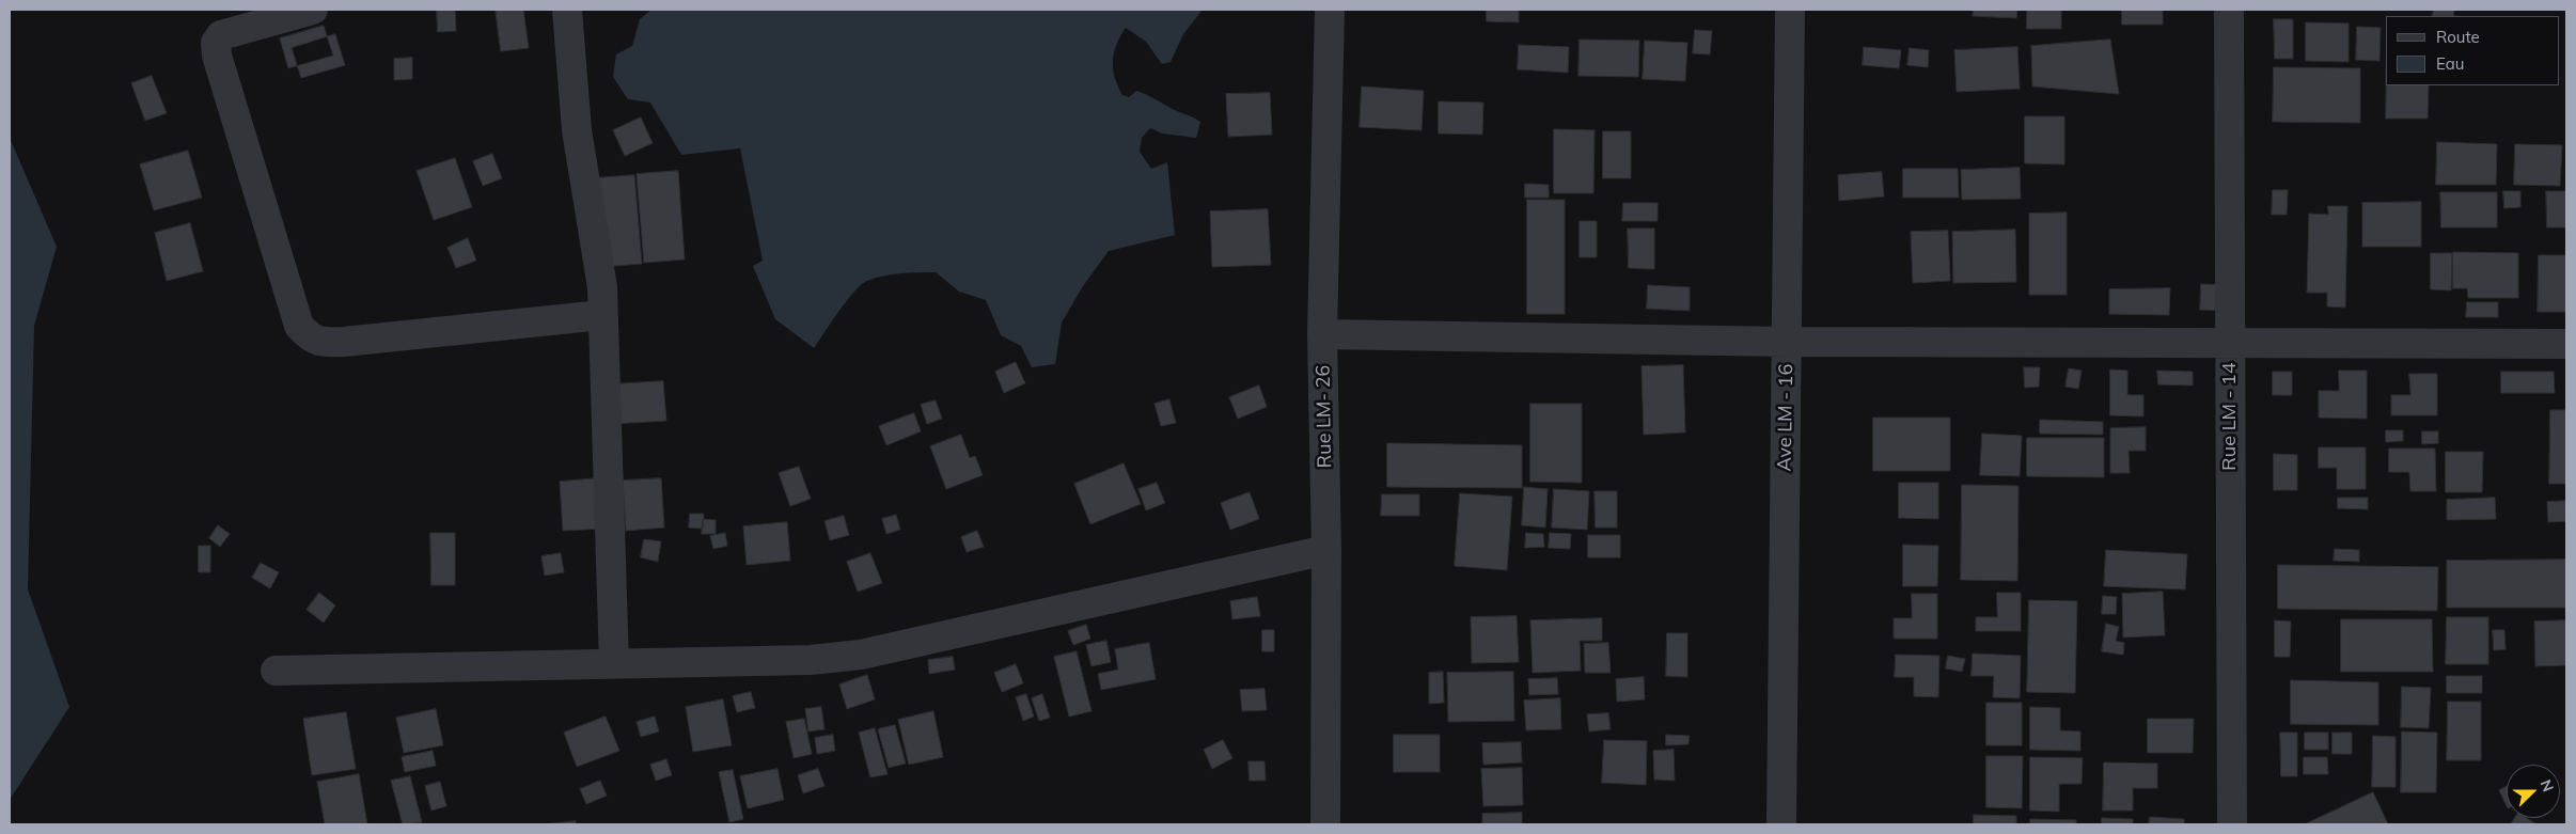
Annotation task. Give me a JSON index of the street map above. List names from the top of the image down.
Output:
{
  "streets": {
    "street": ["Rue LM- 26", "Rue LM - 14", "Ave LM - 16"]
  },
  "legend": ["Route", "Eau"],
  "north": "right"
}
